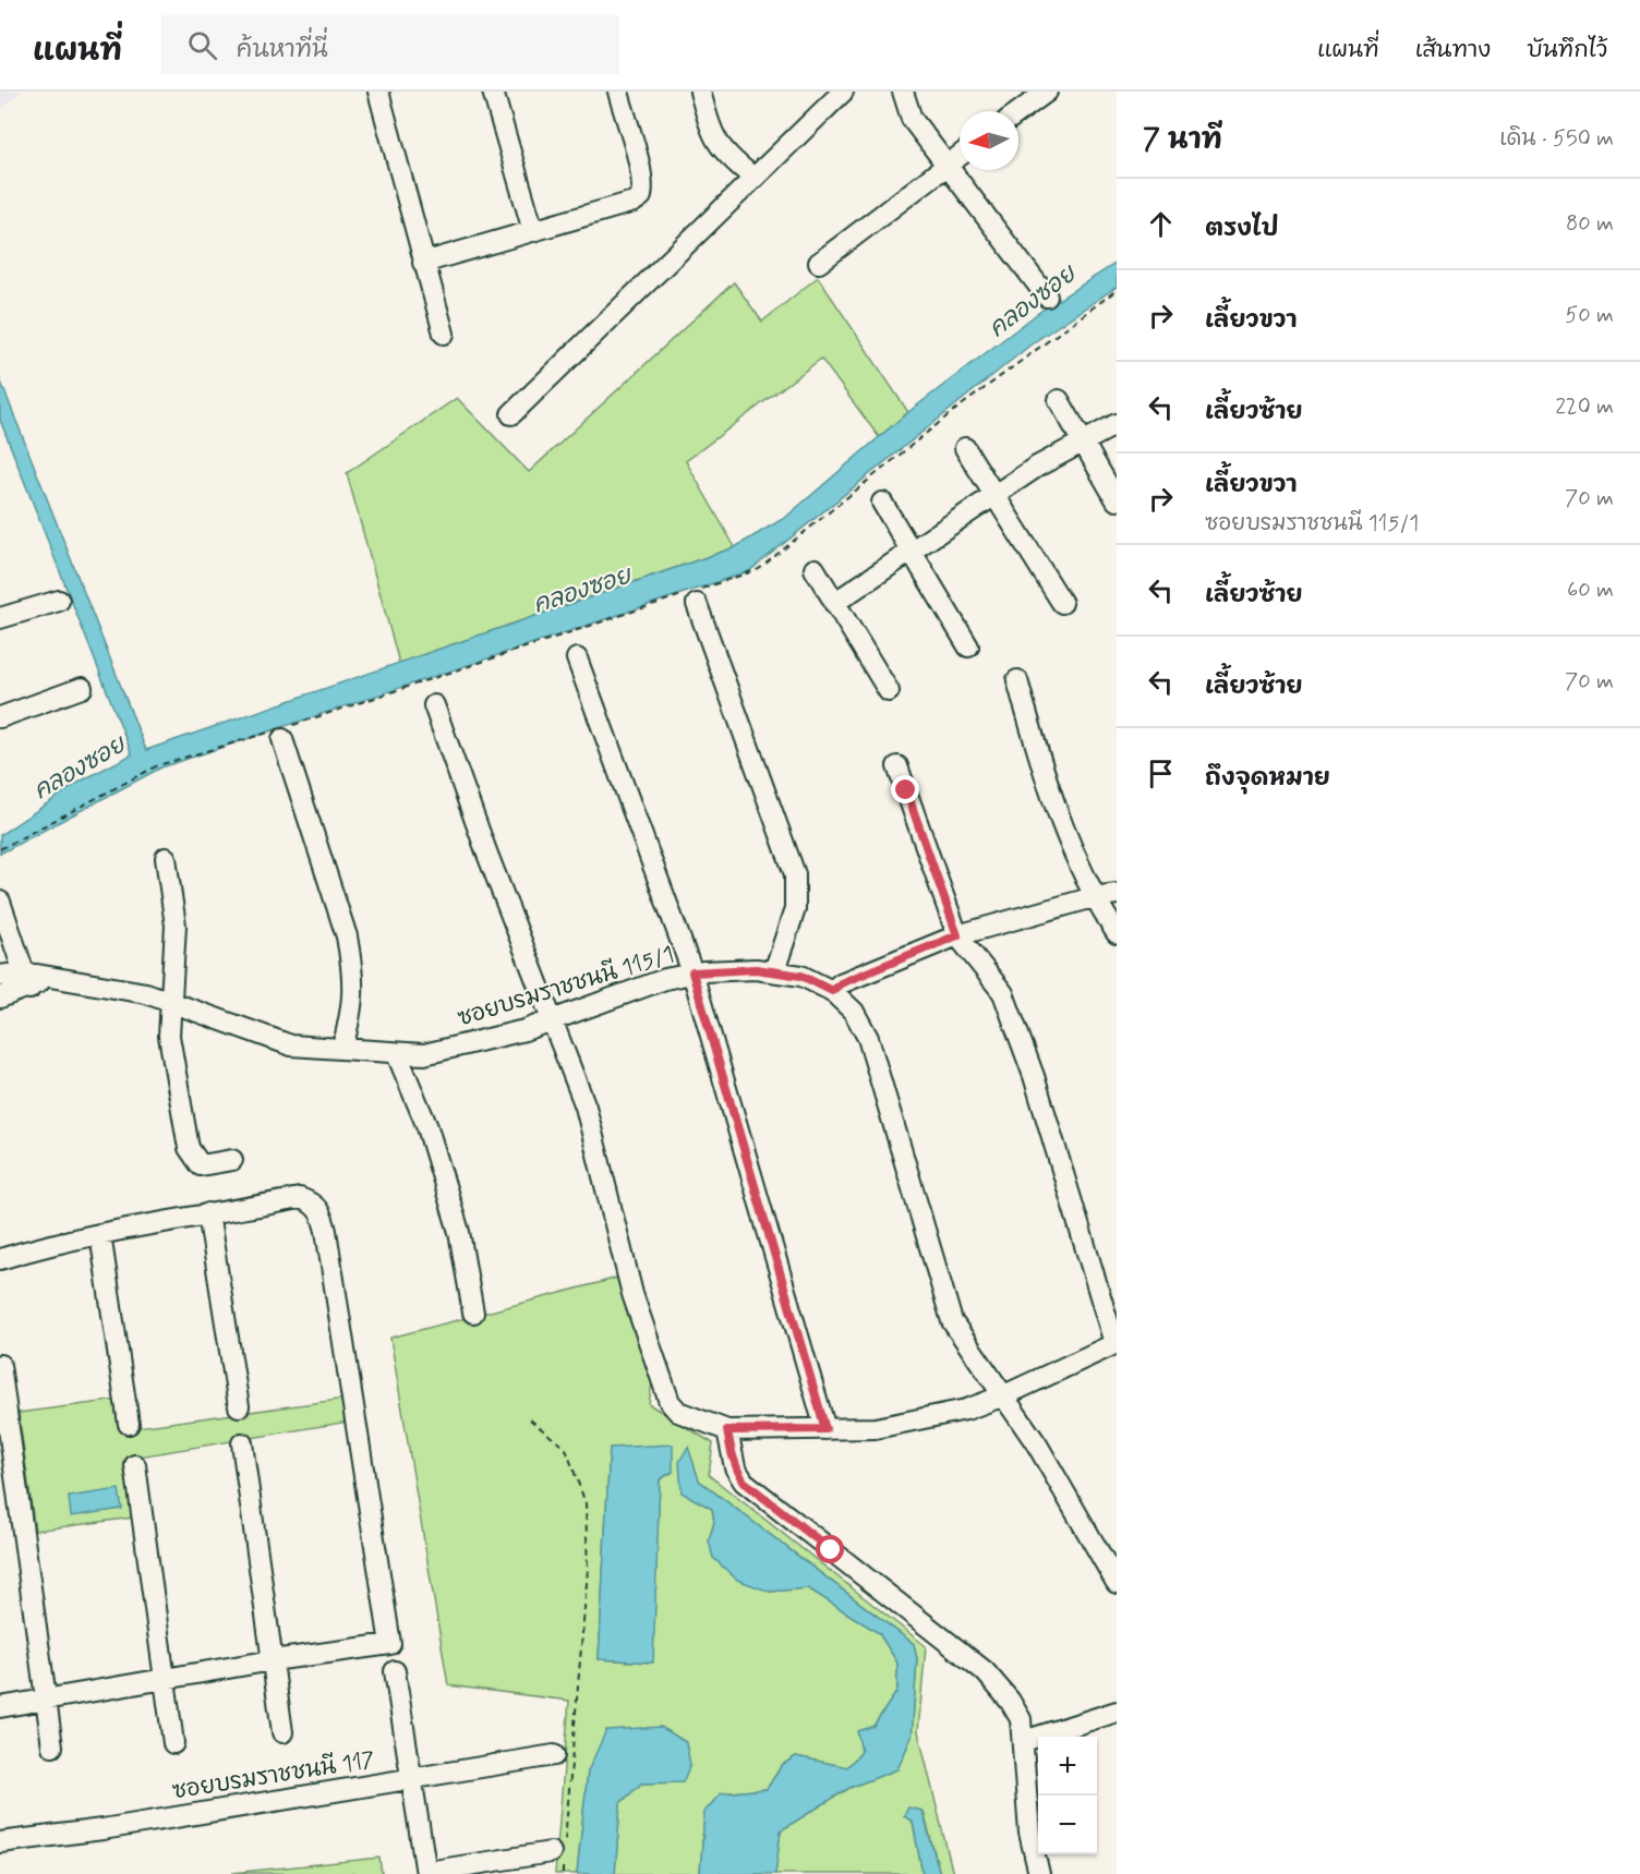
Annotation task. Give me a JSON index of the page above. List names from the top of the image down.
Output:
{
  "streets": {
    "street": ["ซอยบรมราชชนนี 115/1", "ซอยบรมราชชนนี 117"]
  },
  "water": ["คลองซอย"],
  "north": "left",
  "page": {
    "header": "แผนที่",
    "search": "ค้นหาที่นี่",
    "nav": ["แผนที่", "เส้นทาง", "บันทึกไว้"],
    "heading": ["7 นาที", "เดิน · 550 m"],
    "list": [
      ["ตรงไป", "80 m"],
      ["เลี้ยวขวา", "50 m"],
      ["เลี้ยวซ้าย", "220 m"],
      ["เลี้ยวขวา", "ซอยบรมราชชนนี 115/1", "70 m"],
      ["เลี้ยวซ้าย", "60 m"],
      ["เลี้ยวซ้าย", "70 m"],
      "ถึงจุดหมาย"
    ],
    "map_buttons": ["+", "−"]
  }
}
